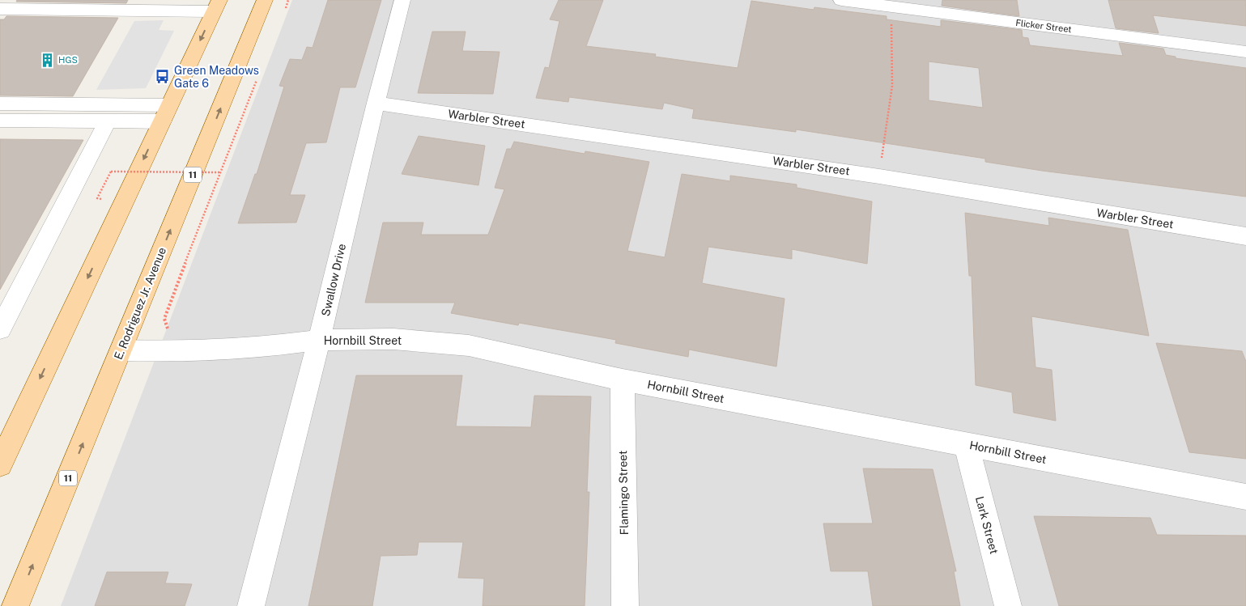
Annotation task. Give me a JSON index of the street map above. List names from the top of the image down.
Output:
{
  "streets": {
    "main road": ["11", "E. Rodriguez Jr. Avenue"],
    "street": [
      "Flicker Street",
      "Warbler Street",
      "Swallow Drive",
      "Hornbill Street",
      "Flamingo Street",
      "Lark Street"
    ]
  },
  "crossings": [
    ["Warbler Street", "Swallow Drive"],
    ["Swallow Drive", "Hornbill Street"],
    ["E. Rodriguez Jr. Avenue", "Hornbill Street"],
    ["Hornbill Street", "Flamingo Street"],
    ["Hornbill Street", "Lark Street"]
  ],
  "places": {
    "building": ["HGS"],
    "bus stop": ["Green Meadows Gate 6"]
  }
}
